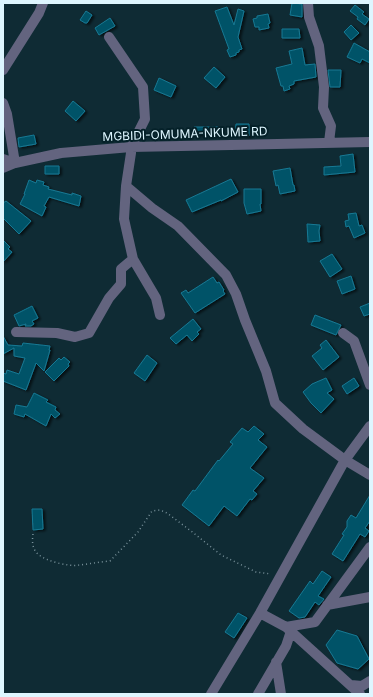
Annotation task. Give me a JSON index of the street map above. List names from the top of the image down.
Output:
{
  "streets": {
    "street": ["MGBIDI-OMUMA-NKUME RD"]
  }
}
